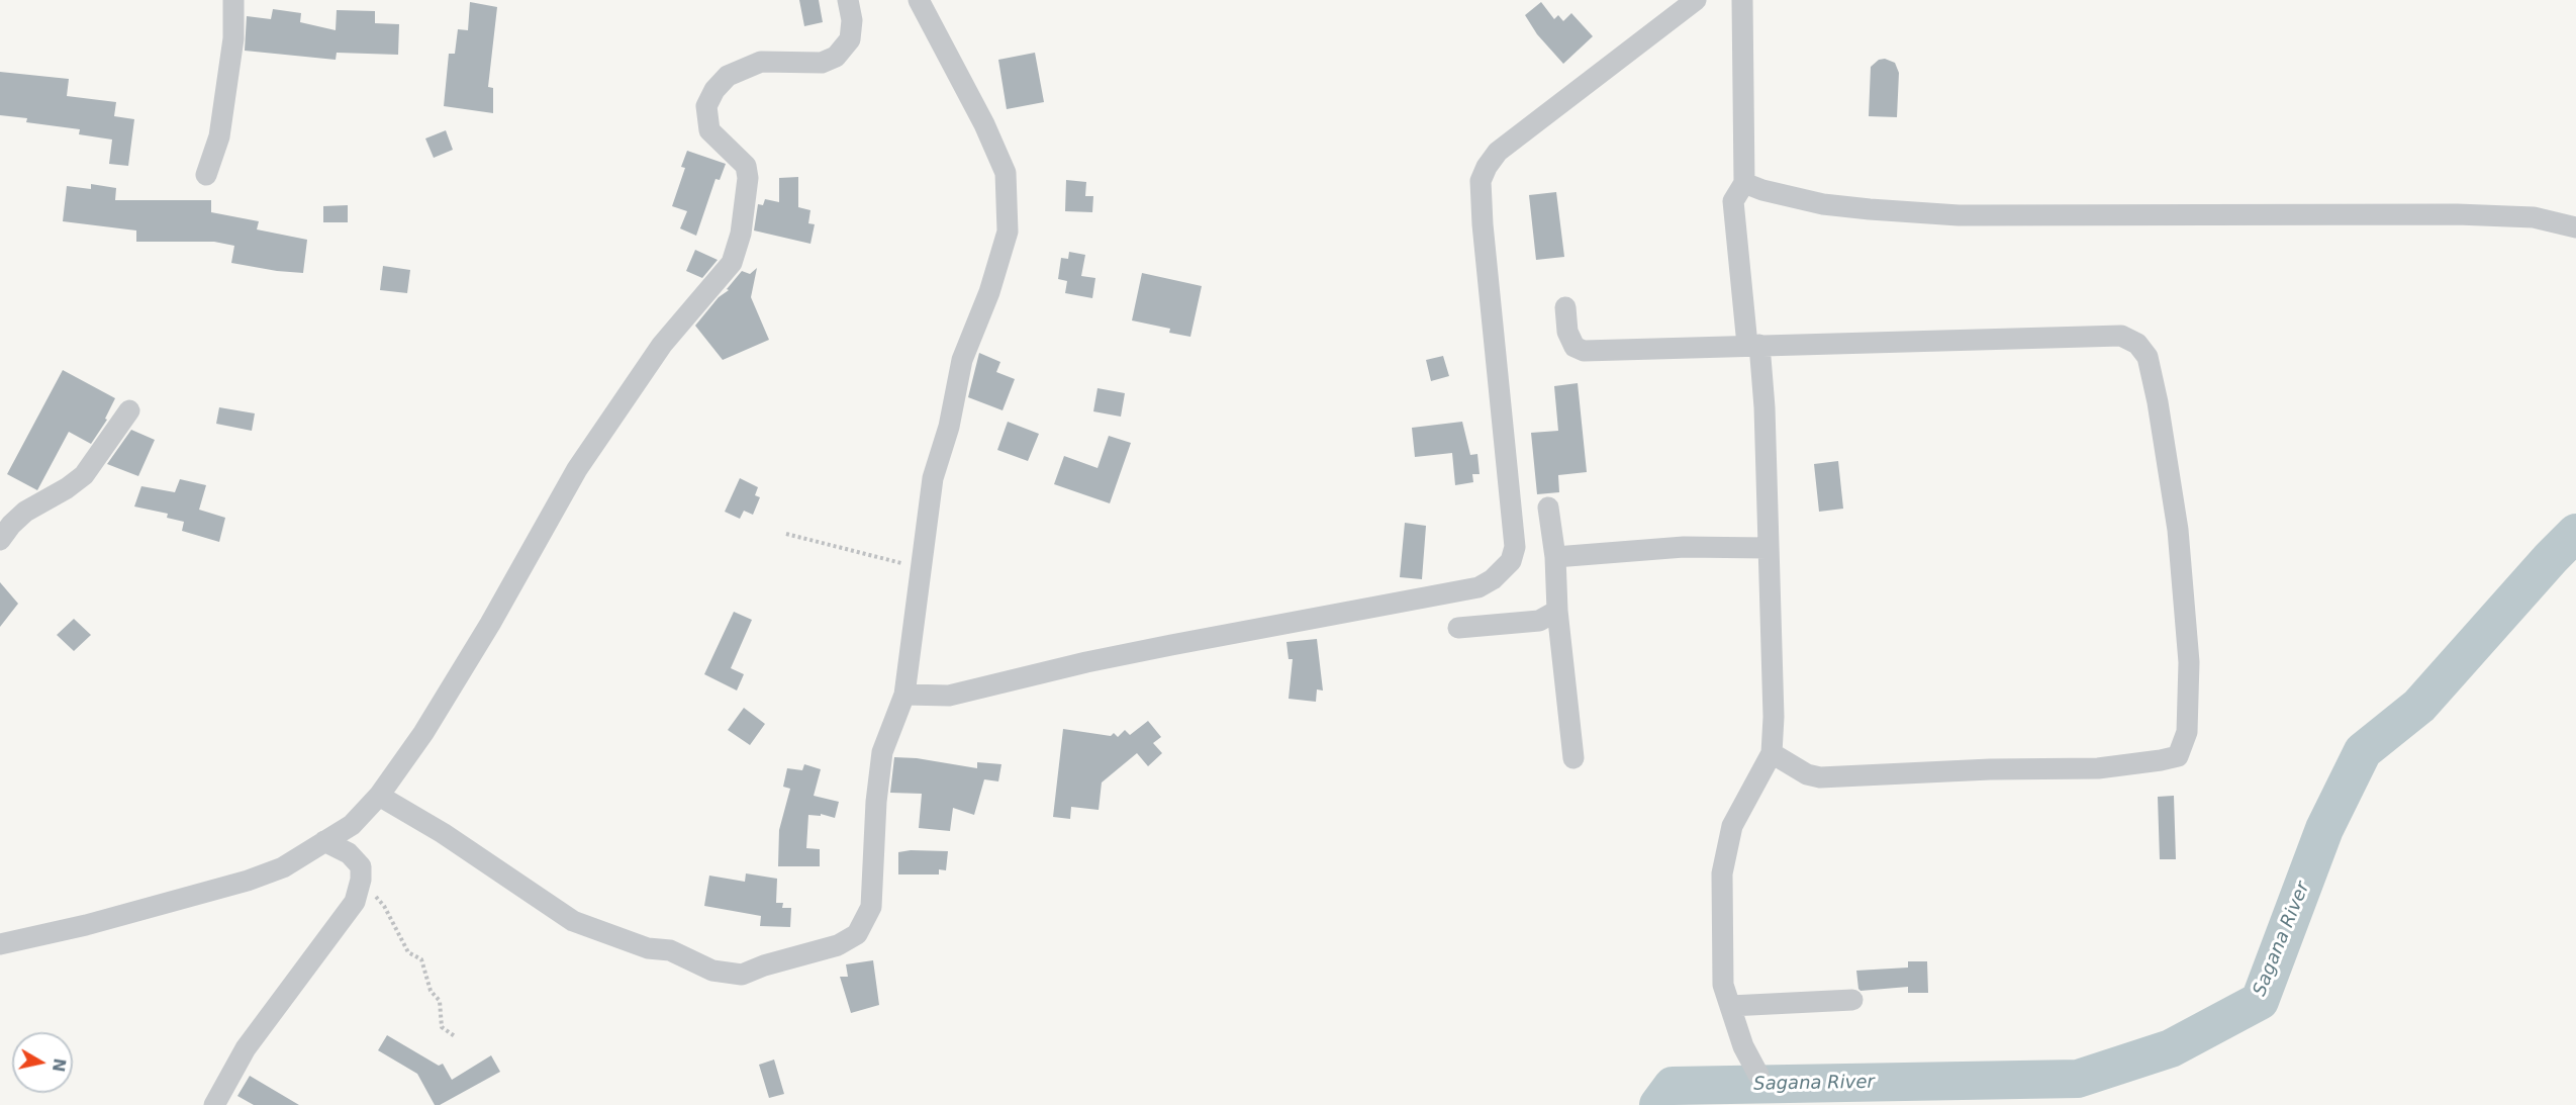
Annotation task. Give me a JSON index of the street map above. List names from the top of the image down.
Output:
{
  "water": ["Sagana River"],
  "north": "right"
}
